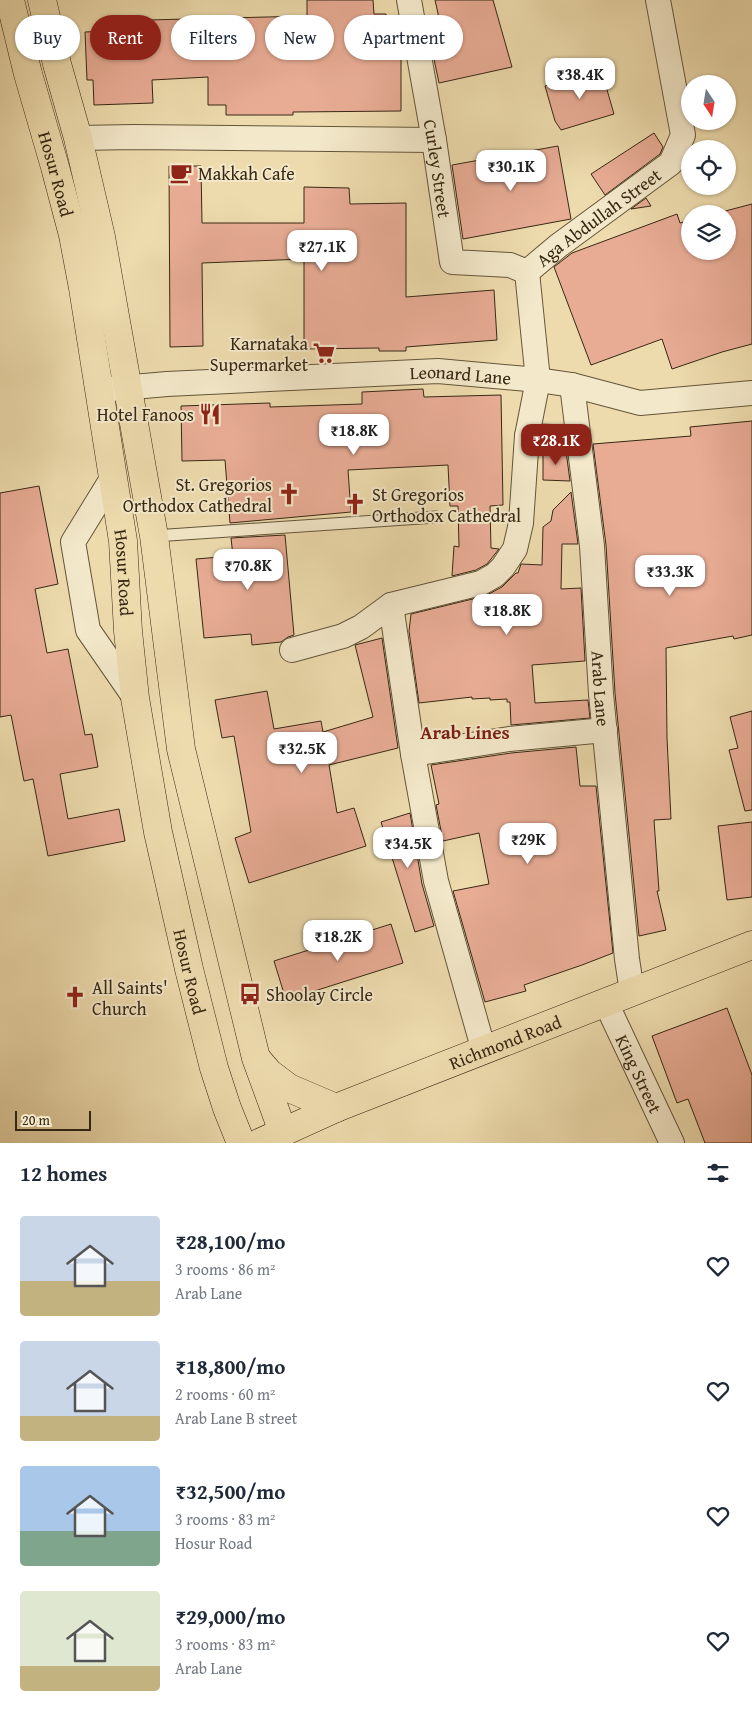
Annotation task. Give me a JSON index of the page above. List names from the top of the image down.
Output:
{
  "streets": {
    "main road": ["Hosur Road", "Richmond Road"],
    "street": [
      "Curley Street",
      "Aga Abdullah Street",
      "Leonard Lane",
      "Arab Lane",
      "King Street"
    ]
  },
  "crossings": [
    ["Curley Street", "Aga Abdullah Street"],
    ["Hosur Road", "Leonard Lane"],
    ["Hosur Road", "Richmond Road"],
    ["Aga Abdullah Street", "Leonard Lane"],
    ["Leonard Lane", "Arab Lane"],
    ["Arab Lane", "Richmond Road"],
    ["Richmond Road", "King Street"]
  ],
  "districts": ["Arab Lines"],
  "places": {
    "cafe": ["Makkah Cafe"],
    "supermarket": ["Karnataka Supermarket"],
    "restaurant": ["Hotel Fanoos"],
    "church": ["St. Gregorios Orthodox Cathedral", "St Gregorios Orthodox Cathedral", "All Saints' Church"],
    "bus stop": ["Shoolay Circle"]
  },
  "scale_bar": "20 m",
  "north": "bottom",
  "page": {
    "chip": [
      "Buy",
      "Rent",
      "Filters",
      "New",
      "Apartment"
    ],
    "price": [
      "₹38.4K",
      "₹30.1K",
      "₹27.1K",
      "₹18.8K",
      "₹28.1K",
      "₹70.8K",
      "₹33.3K",
      "₹18.8K",
      "₹32.5K",
      "₹29K",
      "₹34.5K",
      "₹18.2K"
    ],
    "scale": "20 m",
    "heading": "12 homes",
    "list": [
      {
        "name": "₹28,100/mo",
        "note": "3 rooms · 86 m² · Arab Lane"
      },
      {
        "name": "₹18,800/mo",
        "note": "2 rooms · 60 m² · Arab Lane B street"
      },
      {
        "name": "₹32,500/mo",
        "note": "3 rooms · 83 m² · Hosur Road"
      },
      {
        "name": "₹29,000/mo",
        "note": "3 rooms · 83 m² · Arab Lane"
      }
    ]
  }
}
